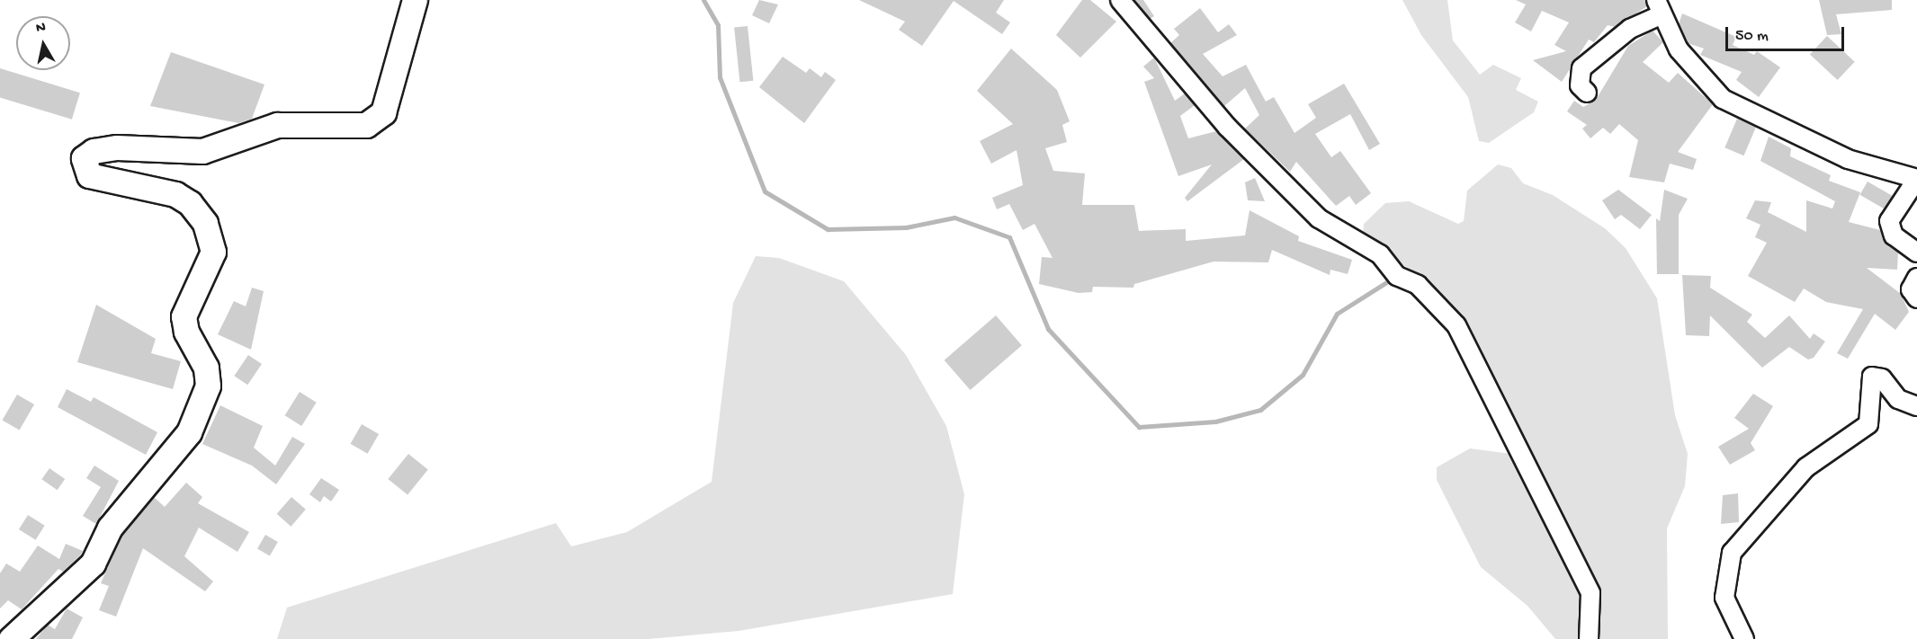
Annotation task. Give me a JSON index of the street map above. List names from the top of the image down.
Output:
{
  "scale_bar": "50 m",
  "north": "top"
}
